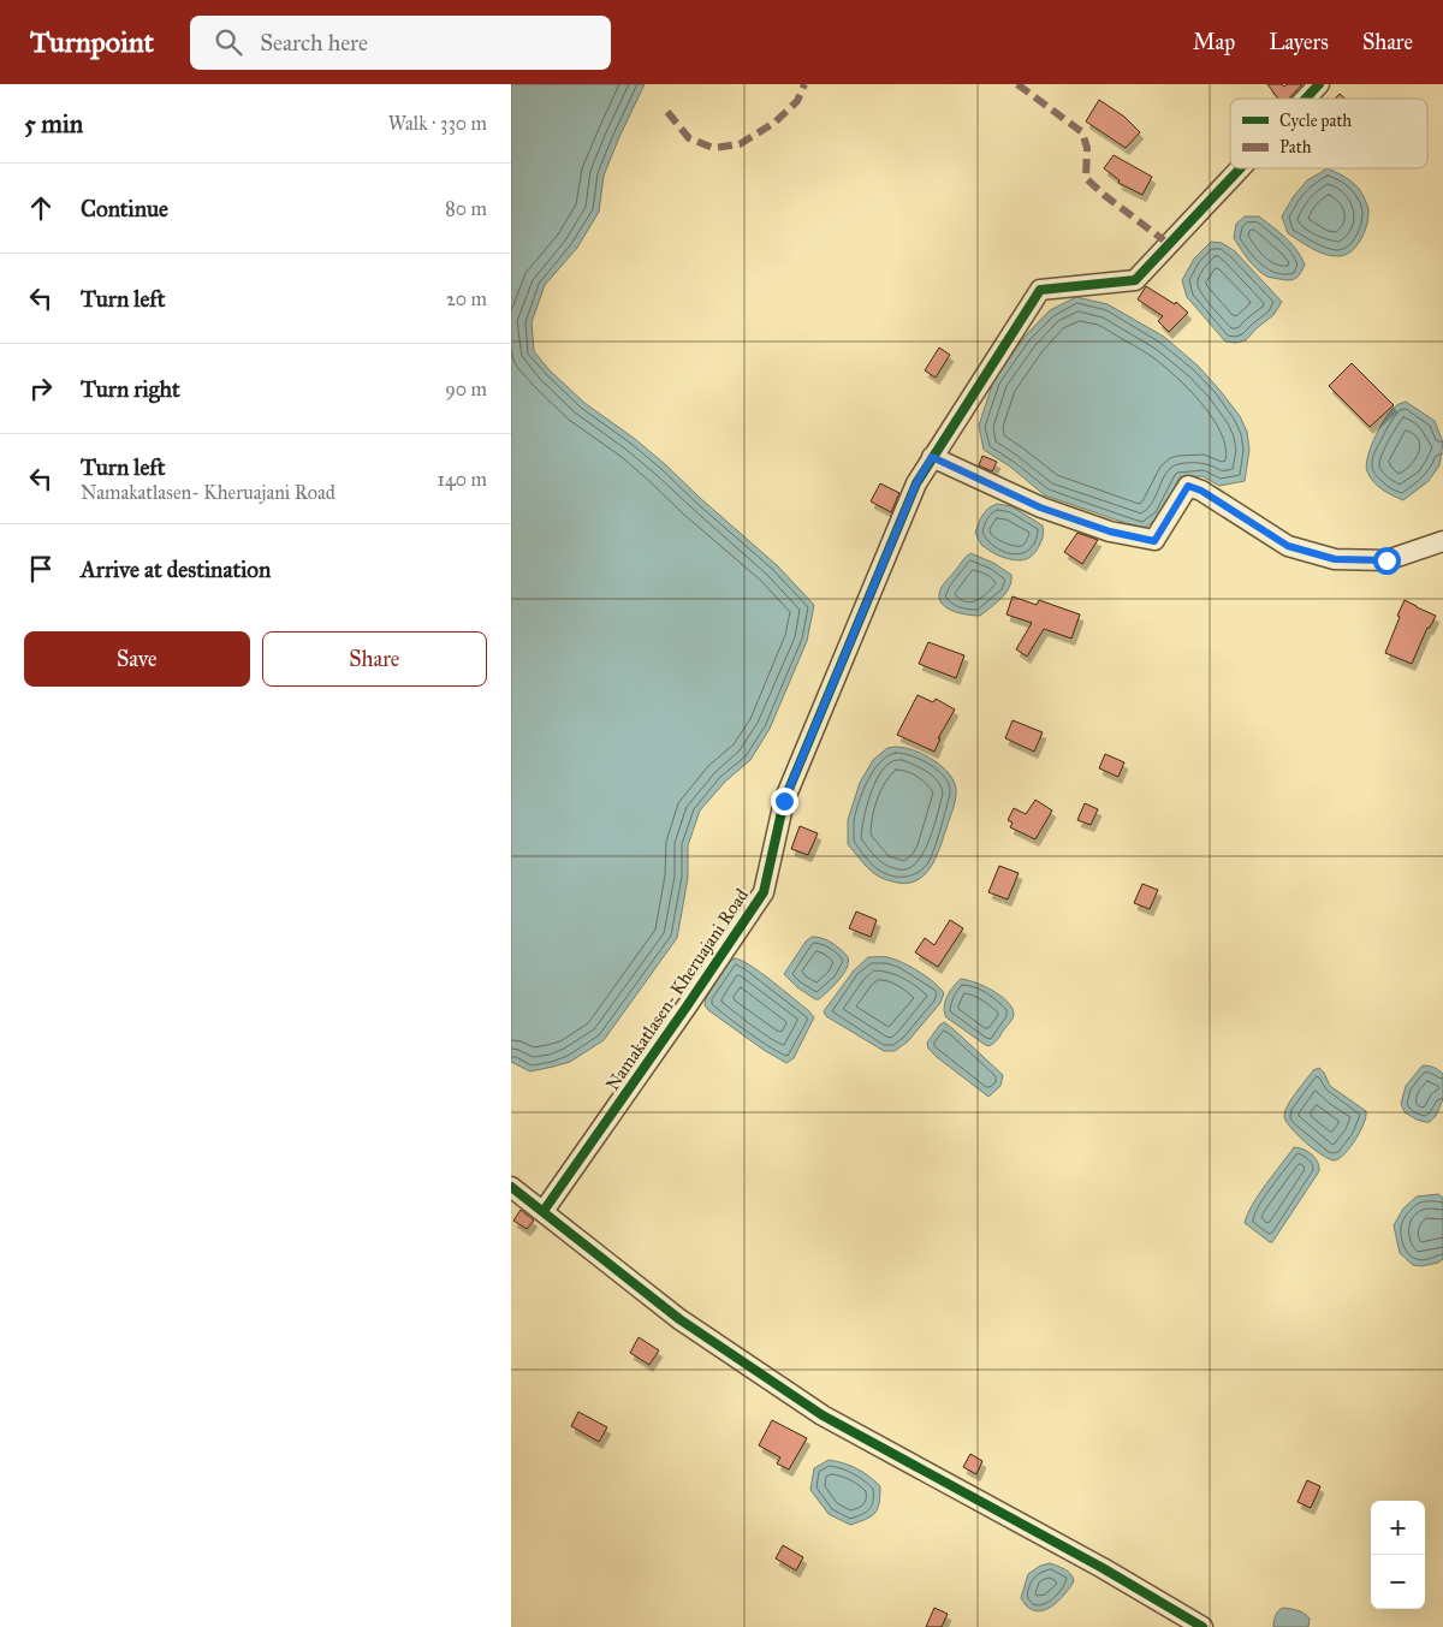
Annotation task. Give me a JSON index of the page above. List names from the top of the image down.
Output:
{
  "streets": {
    "street": ["Namakatlasen- Kheruajani Road"]
  },
  "legend": ["Cycle path", "Path"],
  "page": {
    "header": "Turnpoint",
    "search": "Search here",
    "nav": ["Map", "Layers", "Share"],
    "heading": ["5 min", "Walk · 330 m"],
    "list": [
      ["Continue", "80 m"],
      ["Turn left", "20 m"],
      ["Turn right", "90 m"],
      ["Turn left", "Namakatlasen- Kheruajani Road", "140 m"],
      "Arrive at destination"
    ],
    "buttons": ["Save", "Share"],
    "map_buttons": ["+", "−"]
  }
}
